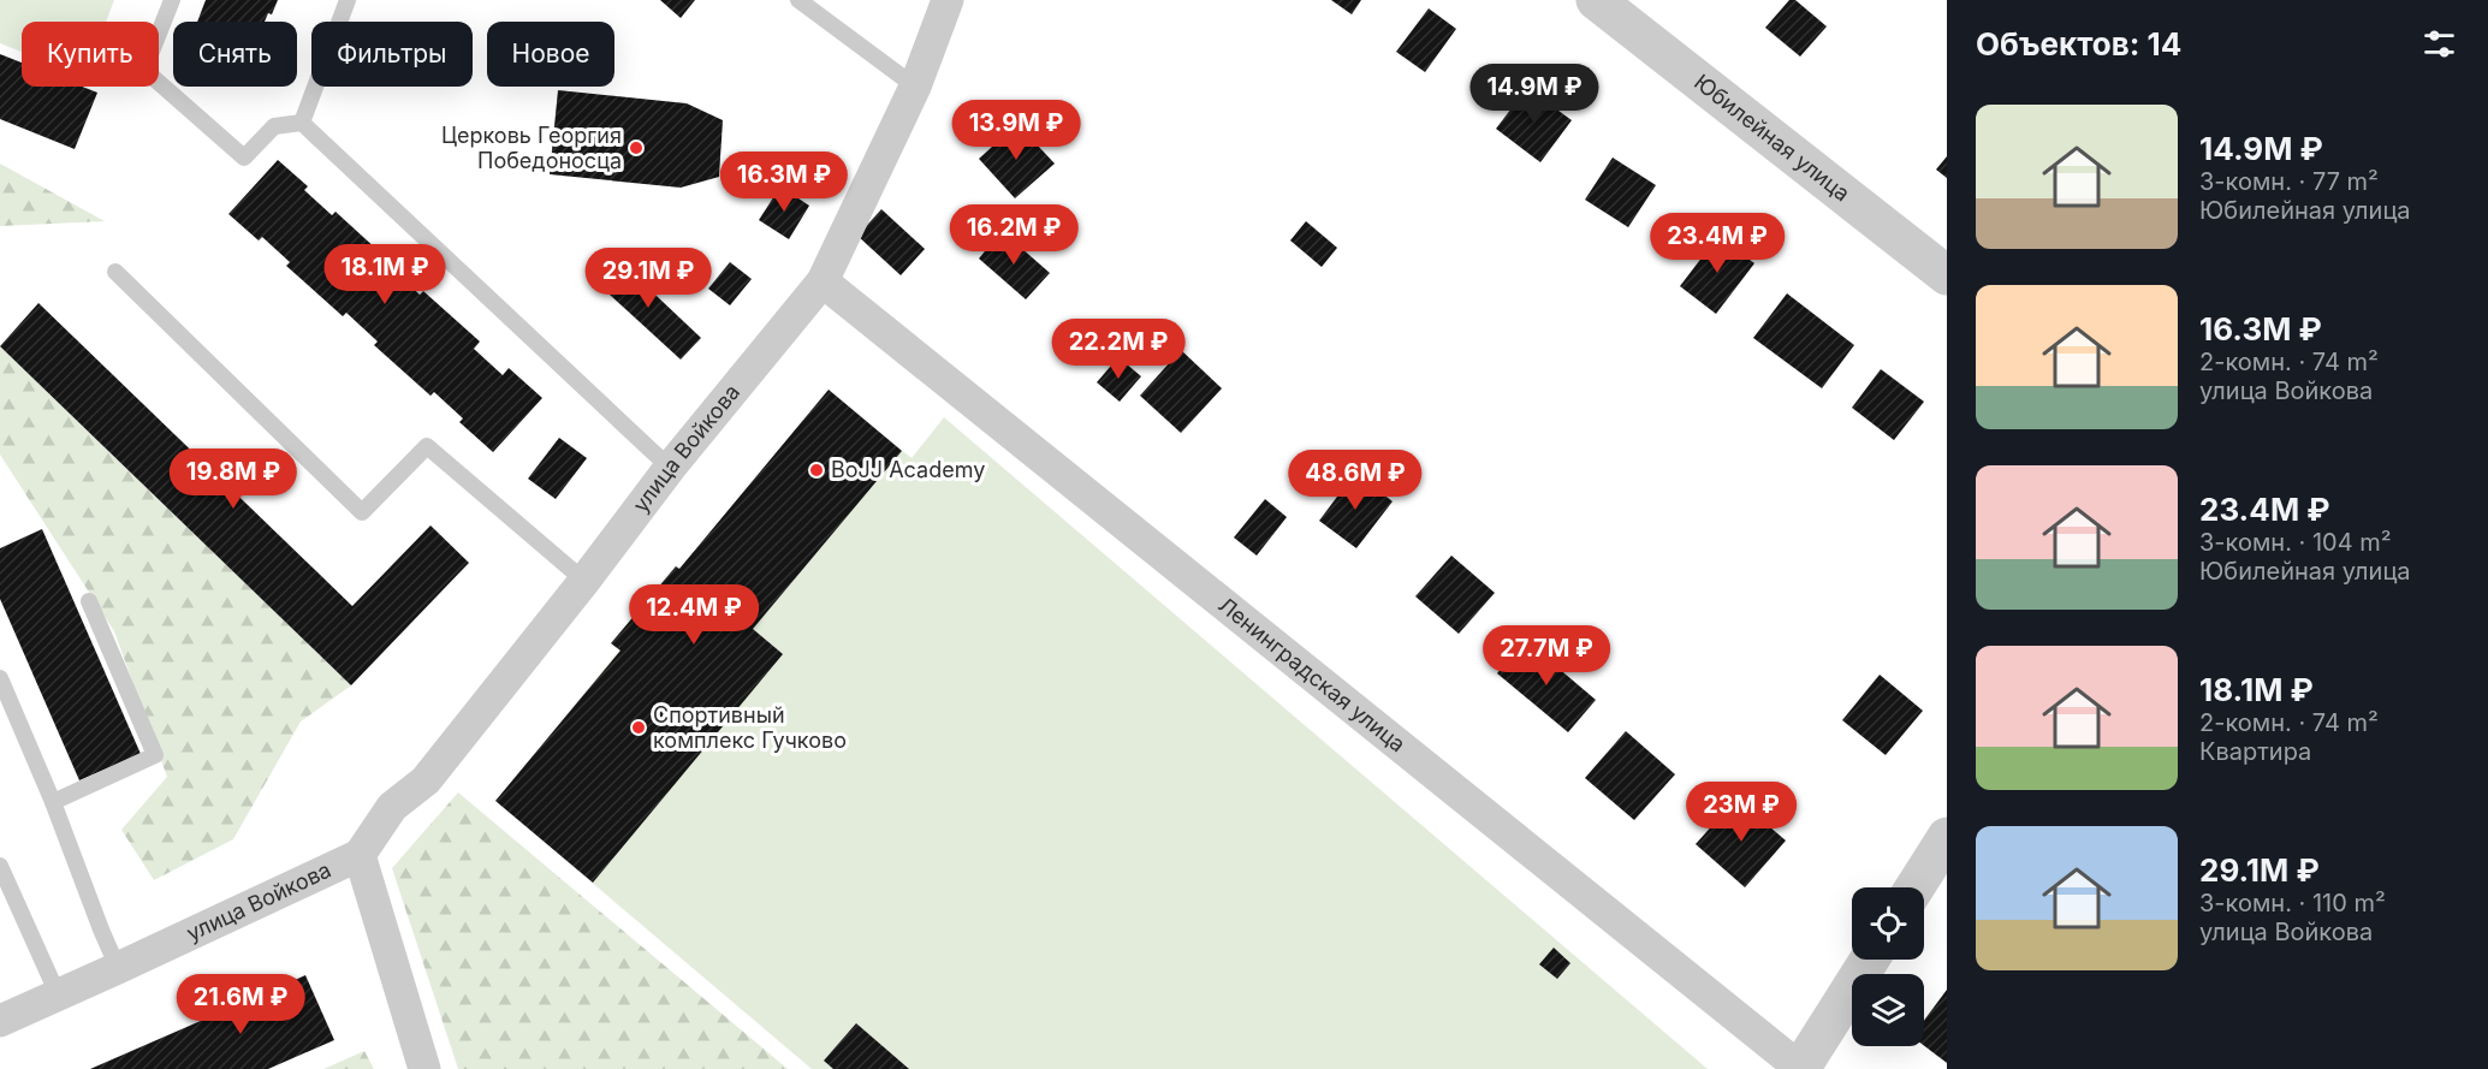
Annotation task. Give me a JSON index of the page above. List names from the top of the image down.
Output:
{
  "streets": {
    "street": ["Юбилейная улица", "улица Войкова", "Ленинградская улица"]
  },
  "crossings": [
    ["улица Войкова", "Ленинградская улица"]
  ],
  "places": ["Церковь Георгия Победоносца", "BoJJ Academy", "Спортивный комплекс Гучково"],
  "page": {
    "heading": "Объектов: 14",
    "chip": [
      "Купить",
      "Снять",
      "Фильтры",
      "Новое"
    ],
    "price": [
      "14.9M ₽",
      "13.9M ₽",
      "16.3M ₽",
      "16.2M ₽",
      "23.4M ₽",
      "18.1M ₽",
      "29.1M ₽",
      "22.2M ₽",
      "19.8M ₽",
      "48.6M ₽",
      "12.4M ₽",
      "27.7M ₽",
      "23M ₽",
      "21.6M ₽"
    ],
    "list": [
      {
        "name": "14.9M ₽",
        "note": "3-комн. · 77 m² · Юбилейная улица"
      },
      {
        "name": "16.3M ₽",
        "note": "2-комн. · 74 m² · улица Войкова"
      },
      {
        "name": "23.4M ₽",
        "note": "3-комн. · 104 m² · Юбилейная улица"
      },
      {
        "name": "18.1M ₽",
        "note": "2-комн. · 74 m² · Квартира"
      },
      {
        "name": "29.1M ₽",
        "note": "3-комн. · 110 m² · улица Войкова"
      }
    ]
  }
}
